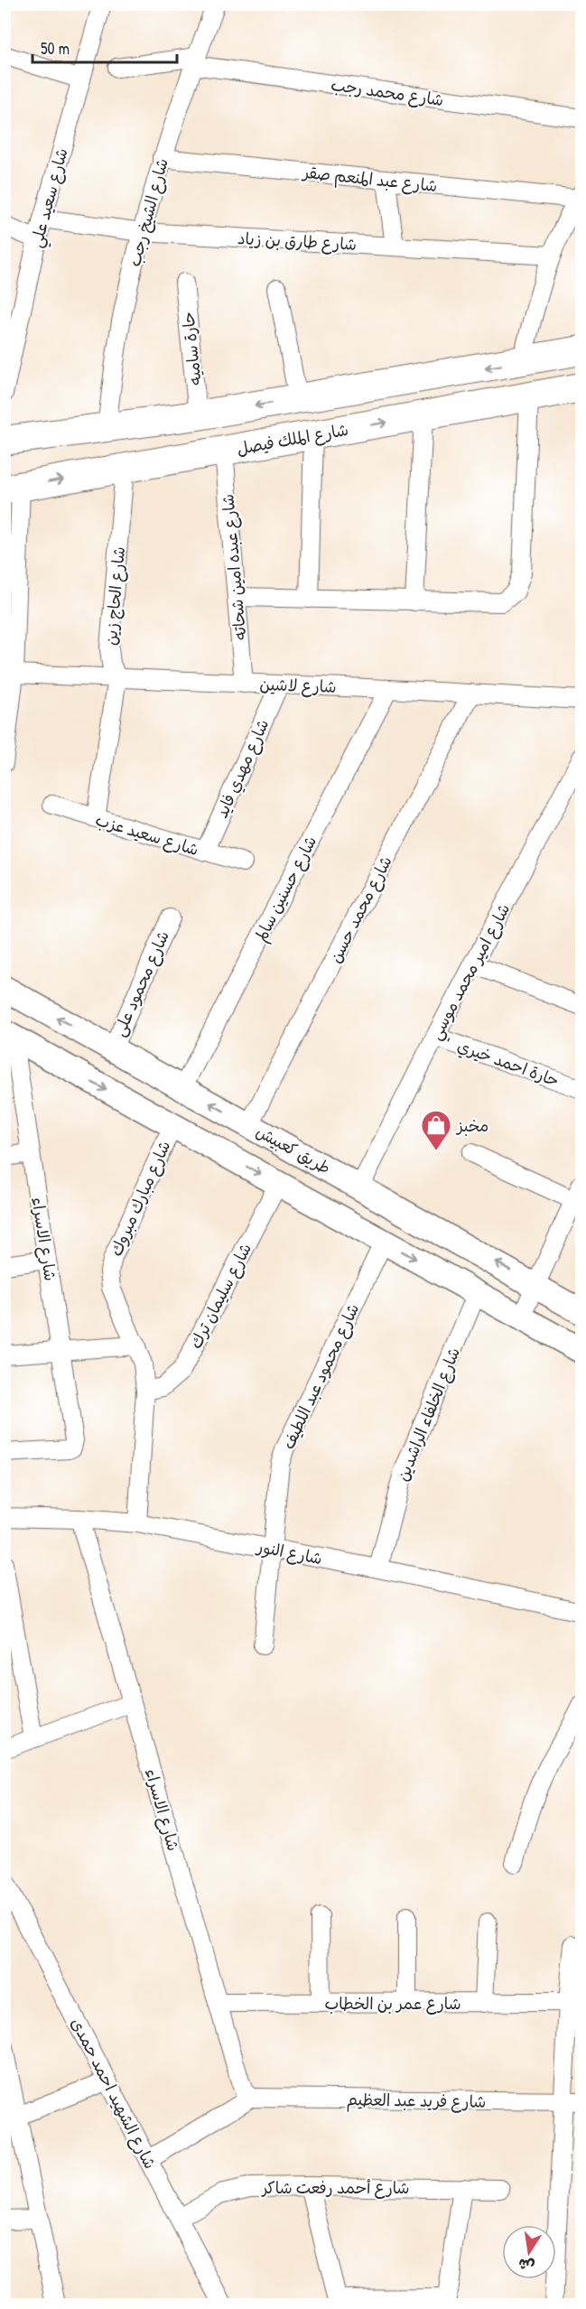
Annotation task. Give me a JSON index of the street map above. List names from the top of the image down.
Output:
{
  "streets": {
    "main road": ["شارع الملك فيصل"],
    "street": [
      "شارع محمد رجب",
      "شارع عبد المنعم صقر",
      "شارع سعيد علي",
      "شارع الشيخ رجب",
      "شارع طارق بن زياد",
      "حارة ساميه",
      "شارع عبده امين شحاته",
      "شارع الحاج زين",
      "شارع لاشين",
      "شارع مهدي فايد",
      "شارع سعيد عزب",
      "شارع حسنين سالم",
      "شارع محمد حسن",
      "شارع امير محمد موسي",
      "شارع محمود على",
      "حارة احمد خيري",
      "طريق كعبيش",
      "شارع مبارك مبروك",
      "شارع الاسراء",
      "شارع سليمان ترك",
      "شارع محمود عبد اللطيف",
      "شارع الخلفاء الراشدين",
      "شارع النور",
      "شارع عمر بن الخطاب",
      "شارع الشهيد احمد حمدى",
      "شارع فريد عبد العظيم",
      "شارع أحمد رفعت شاكر"
    ]
  },
  "crossings": [
    ["شارع محمد رجب", "شارع الشيخ رجب"],
    ["شارع عبد المنعم صقر", "شارع الشيخ رجب"],
    ["شارع سعيد علي", "شارع طارق بن زياد"],
    ["شارع الشيخ رجب", "شارع طارق بن زياد"],
    ["شارع الملك فيصل", "شارع عبده امين شحاته"],
    ["شارع الملك فيصل", "شارع الحاج زين"],
    ["شارع عبده امين شحاته", "شارع لاشين"],
    ["شارع الحاج زين", "شارع لاشين"],
    ["شارع الحاج زين", "شارع سعيد عزب"],
    ["شارع لاشين", "شارع مهدي فايد"],
    ["شارع لاشين", "شارع حسنين سالم"],
    ["شارع لاشين", "شارع محمد حسن"],
    ["شارع مهدي فايد", "شارع سعيد عزب"],
    ["شارع حسنين سالم", "طريق كعبيش"],
    ["شارع محمد حسن", "طريق كعبيش"],
    ["شارع امير محمد موسي", "حارة احمد خيري"],
    ["شارع امير محمد موسي", "طريق كعبيش"],
    ["شارع محمود على", "طريق كعبيش"],
    ["شارع مبارك مبروك", "شارع سليمان ترك"],
    ["شارع مبارك مبروك", "شارع النور"],
    ["شارع الاسراء", "شارع النور"],
    ["شارع الاسراء", "شارع عمر بن الخطاب"],
    ["شارع الاسراء", "شارع فريد عبد العظيم"],
    ["شارع محمود عبد اللطيف", "شارع النور"],
    ["شارع الخلفاء الراشدين", "شارع النور"],
    ["شارع الشهيد احمد حمدى", "شارع أحمد رفعت شاكر"]
  ],
  "places": {
    "shop": ["مخبز"]
  },
  "scale_bar": "50 m",
  "north": "bottom"
}
